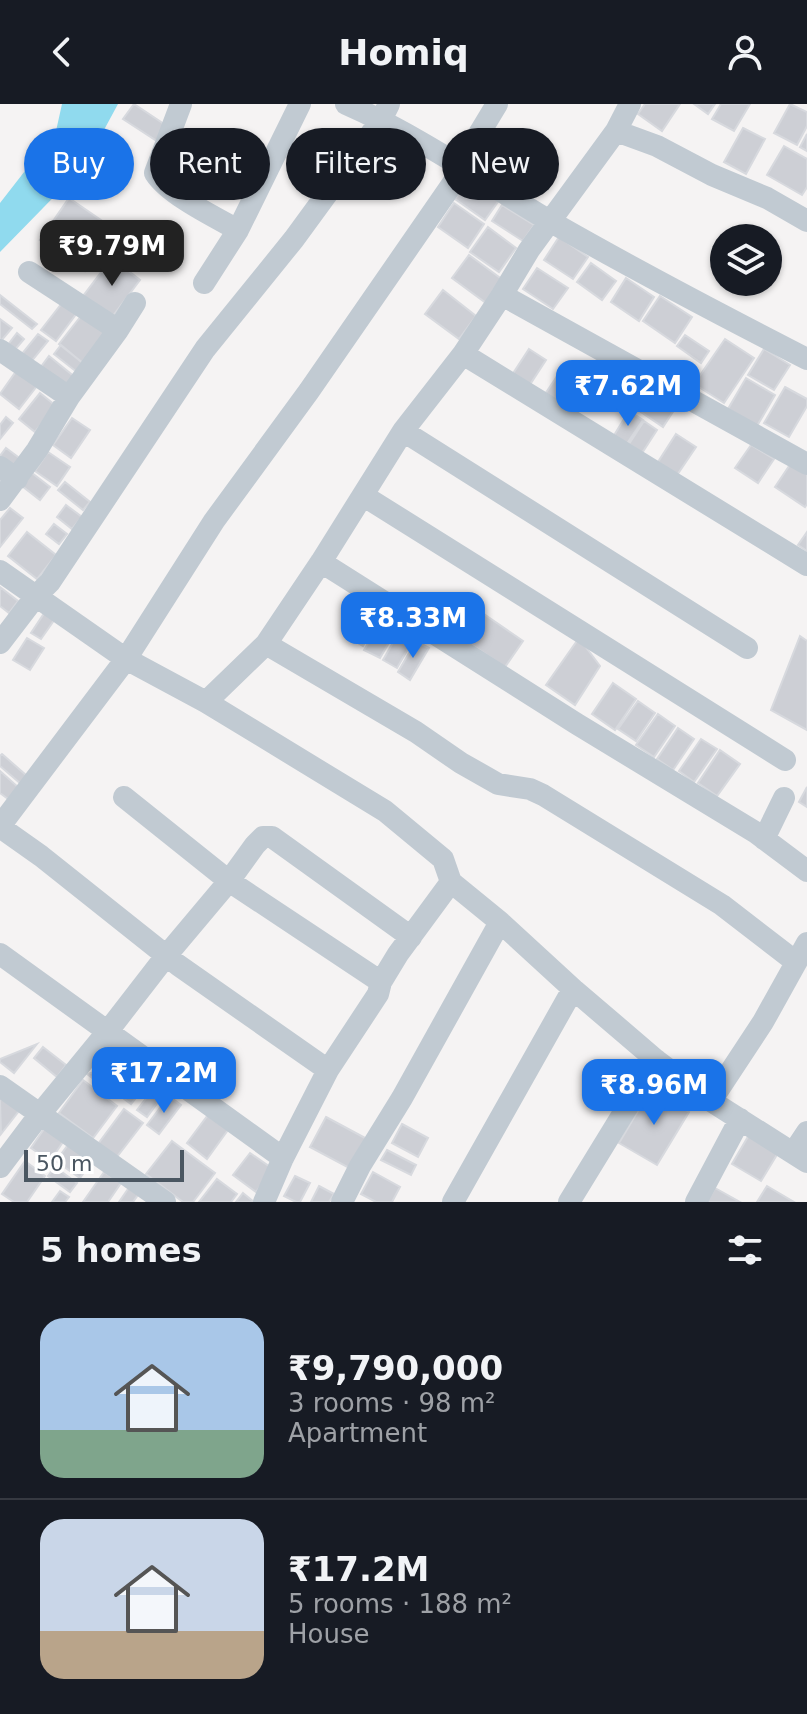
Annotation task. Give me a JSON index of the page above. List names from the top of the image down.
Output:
{
  "scale_bar": "50 m",
  "page": {
    "header": "Homiq",
    "chip": [
      "Buy",
      "Rent",
      "Filters",
      "New"
    ],
    "price": [
      "₹9.79M",
      "₹7.62M",
      "₹8.33M",
      "₹17.2M",
      "₹8.96M"
    ],
    "scale": "50 m",
    "heading": "5 homes",
    "list": [
      {
        "name": "₹9,790,000",
        "note": "3 rooms · 98 m² · Apartment"
      },
      {
        "name": "₹17.2M",
        "note": "5 rooms · 188 m² · House"
      }
    ]
  }
}
